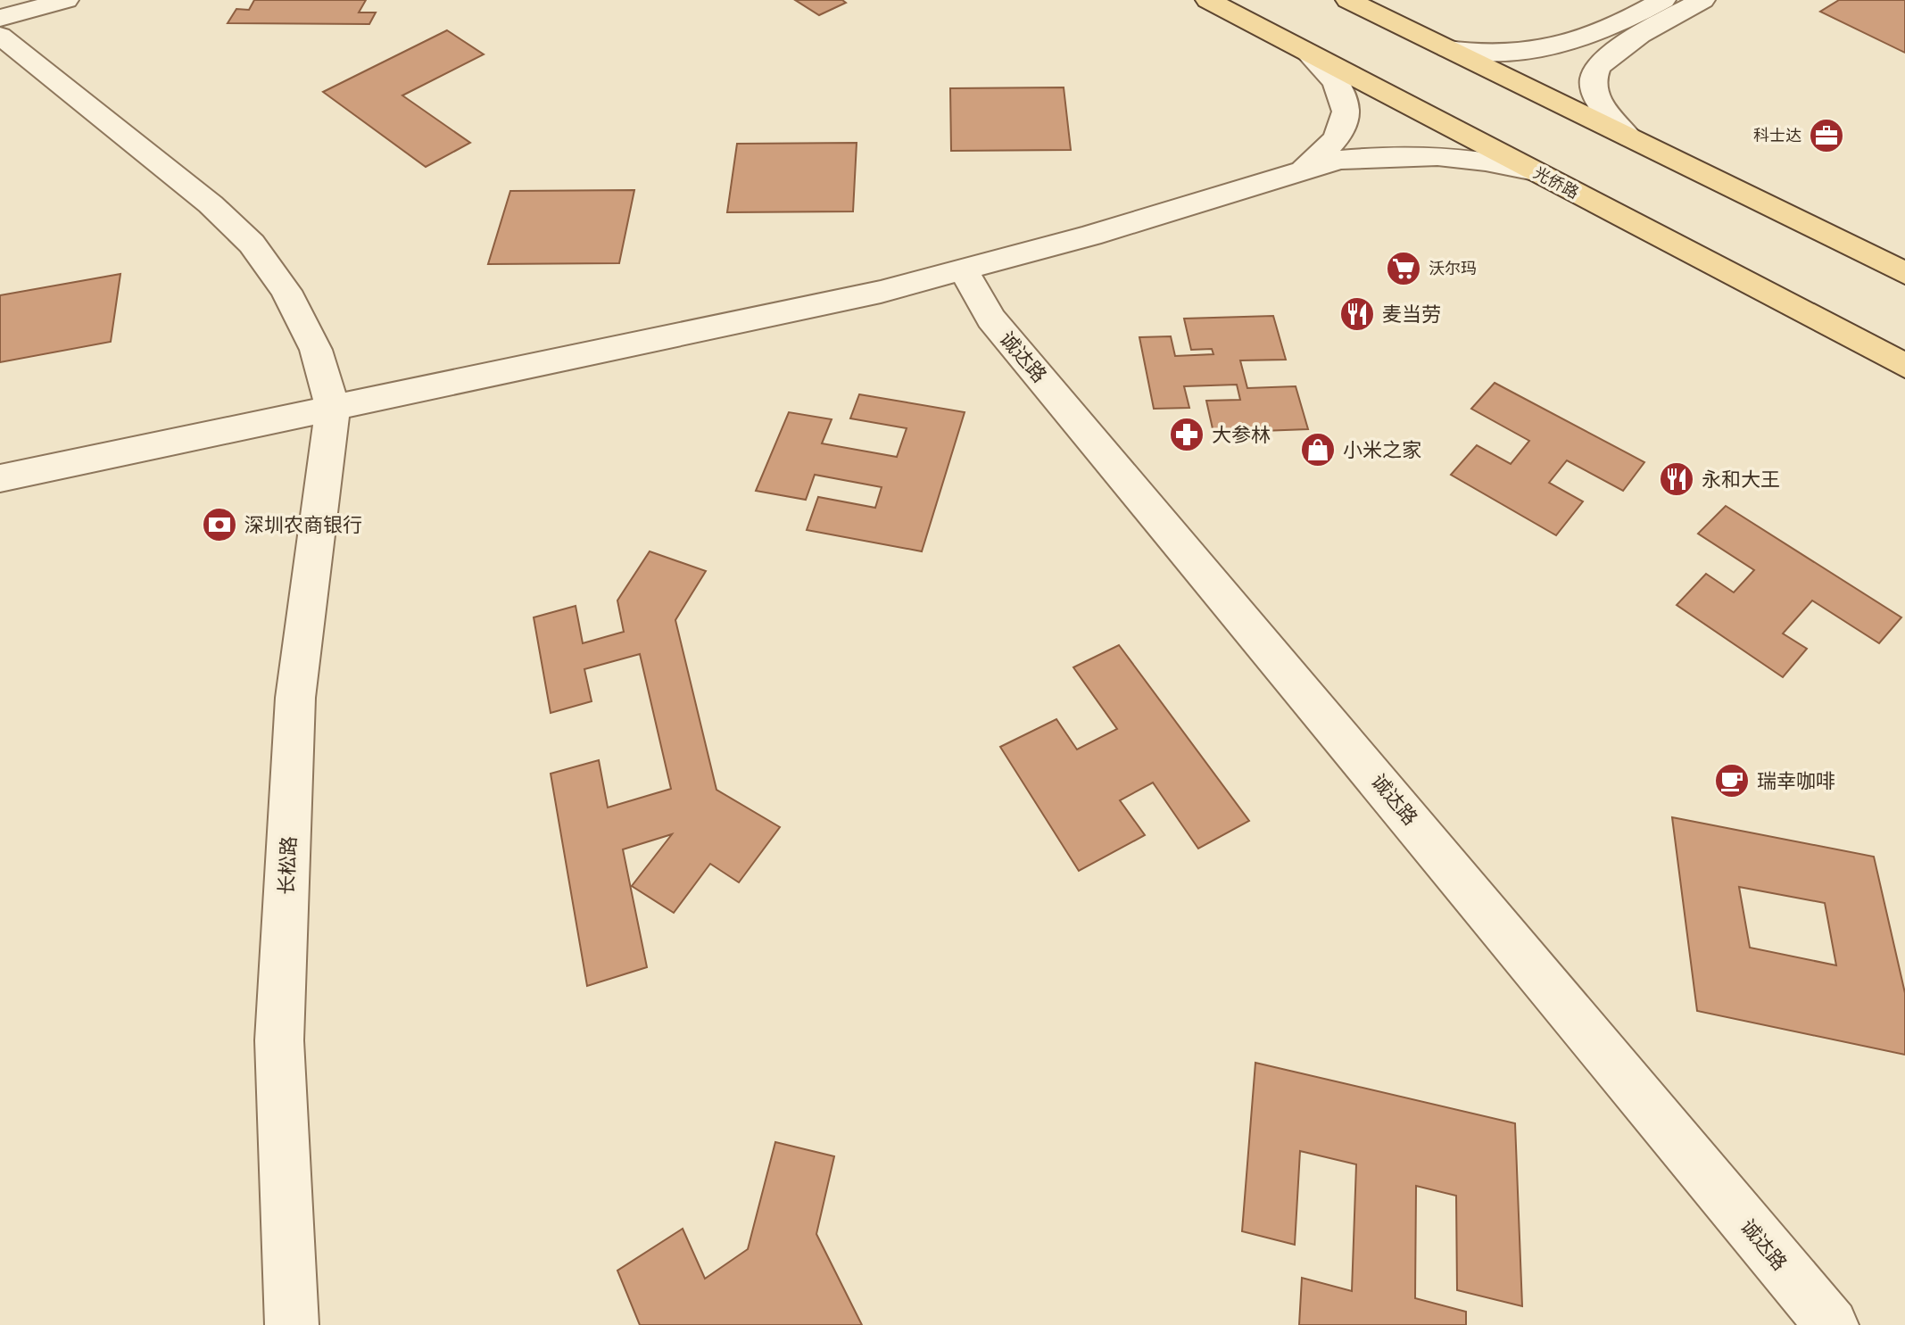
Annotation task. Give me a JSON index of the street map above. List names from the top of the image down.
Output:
{
  "streets": {
    "main road": ["光侨路"],
    "street": ["诚达路", "长松路"]
  },
  "places": {
    "office": ["科士达"],
    "supermarket": ["沃尔玛"],
    "restaurant": ["麦当劳", "永和大王"],
    "pharmacy": ["大参林"],
    "shop": ["小米之家"],
    "bank": ["深圳农商银行"],
    "cafe": ["瑞幸咖啡"]
  }
}
